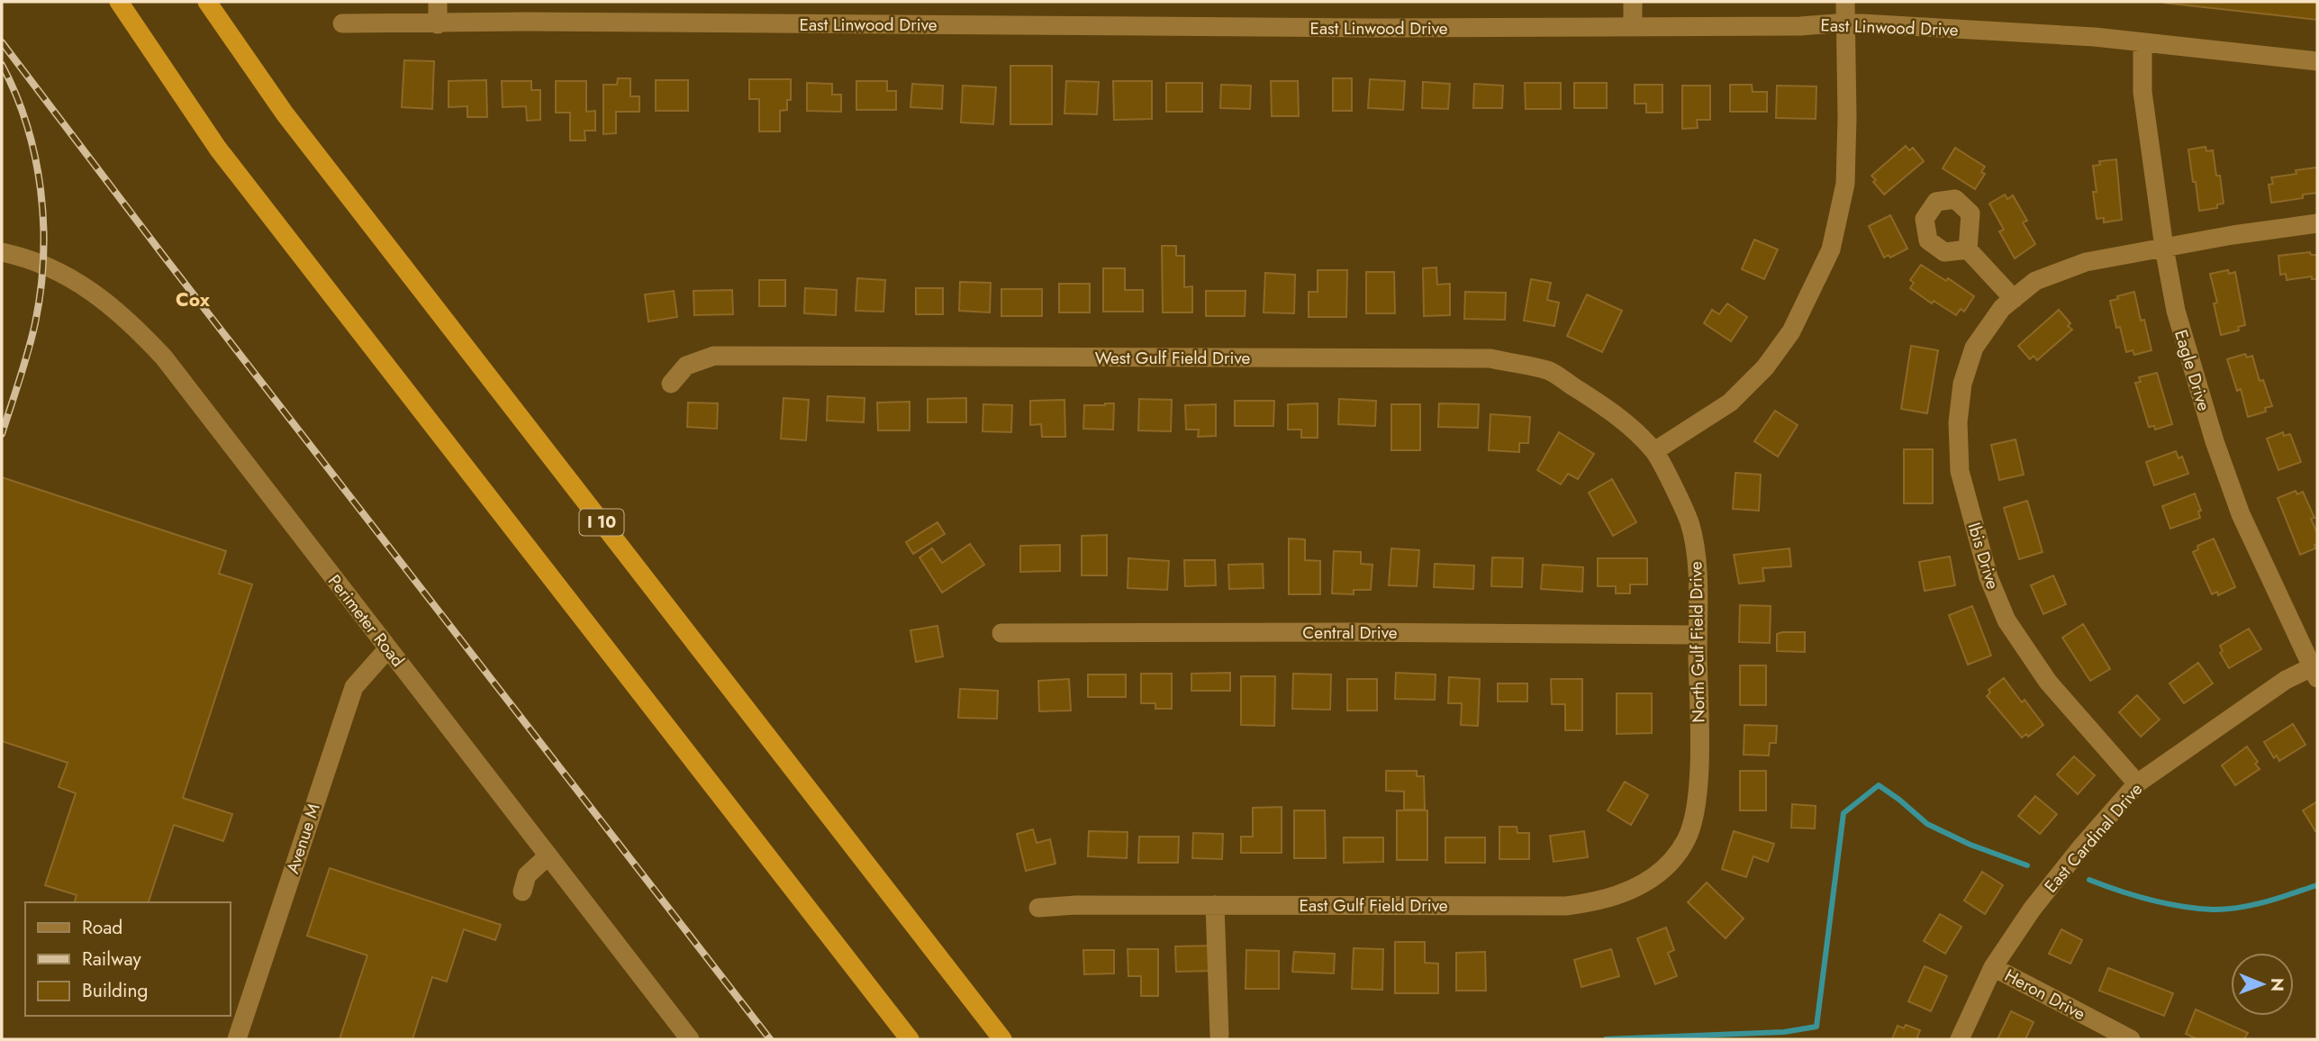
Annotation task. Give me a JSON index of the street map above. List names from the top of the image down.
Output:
{
  "streets": {
    "highway": ["I 10"],
    "street": [
      "East Linwood Drive",
      "West Gulf Field Drive",
      "Eagle Drive",
      "Ibis Drive",
      "Perimeter Road",
      "Central Drive",
      "North Gulf Field Drive",
      "East Cardinal Drive",
      "Avenue M",
      "East Gulf Field Drive",
      "Heron Drive"
    ]
  },
  "crossings": [
    ["East Linwood Drive", "Eagle Drive"],
    ["West Gulf Field Drive", "North Gulf Field Drive"],
    ["Eagle Drive", "Ibis Drive"],
    ["Eagle Drive", "East Cardinal Drive"],
    ["Ibis Drive", "East Cardinal Drive"],
    ["Perimeter Road", "Avenue M"],
    ["Central Drive", "North Gulf Field Drive"],
    ["North Gulf Field Drive", "East Gulf Field Drive"],
    ["East Cardinal Drive", "Heron Drive"]
  ],
  "districts": ["Cox"],
  "legend": ["Road", "Railway", "Building"],
  "north": "right"
}
